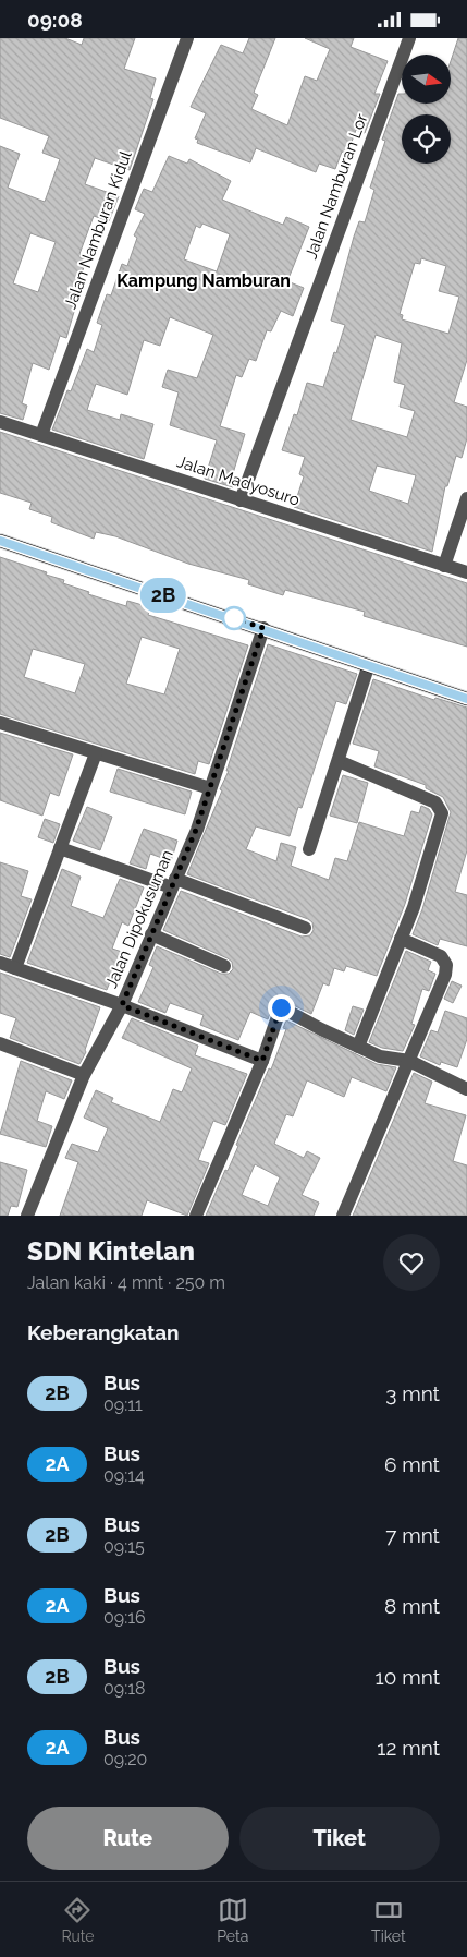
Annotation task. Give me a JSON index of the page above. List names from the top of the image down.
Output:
{
  "streets": {
    "street": [
      "Jalan Namburan Lor",
      "Jalan Namburan Kidul",
      "Jalan Madyosuro",
      "Jalan Dipokusuman"
    ]
  },
  "crossings": [
    ["Jalan Namburan Lor", "Jalan Madyosuro"],
    ["Jalan Namburan Kidul", "Jalan Madyosuro"]
  ],
  "districts": ["Kampung Namburan"],
  "lines": ["bus line 2B"],
  "north": "right",
  "page": {
    "status": "09:08",
    "on_map": "2B",
    "heading": [
      ["SDN Kintelan", "Jalan kaki · 4 mnt · 250 m"],
      "Keberangkatan"
    ],
    "list": [
      {
        "mark": "2B",
        "name": "Bus",
        "note": "09:11",
        "value": "3 mnt"
      },
      {
        "mark": "2A",
        "name": "Bus",
        "note": "09:14",
        "value": "6 mnt"
      },
      {
        "mark": "2B",
        "name": "Bus",
        "note": "09:15",
        "value": "7 mnt"
      },
      {
        "mark": "2A",
        "name": "Bus",
        "note": "09:16",
        "value": "8 mnt"
      },
      {
        "mark": "2B",
        "name": "Bus",
        "note": "09:18",
        "value": "10 mnt"
      },
      {
        "mark": "2A",
        "name": "Bus",
        "note": "09:20",
        "value": "12 mnt"
      }
    ],
    "buttons": ["Rute", "Tiket"],
    "tabs": ["Rute", "Peta", "Tiket"]
  }
}
